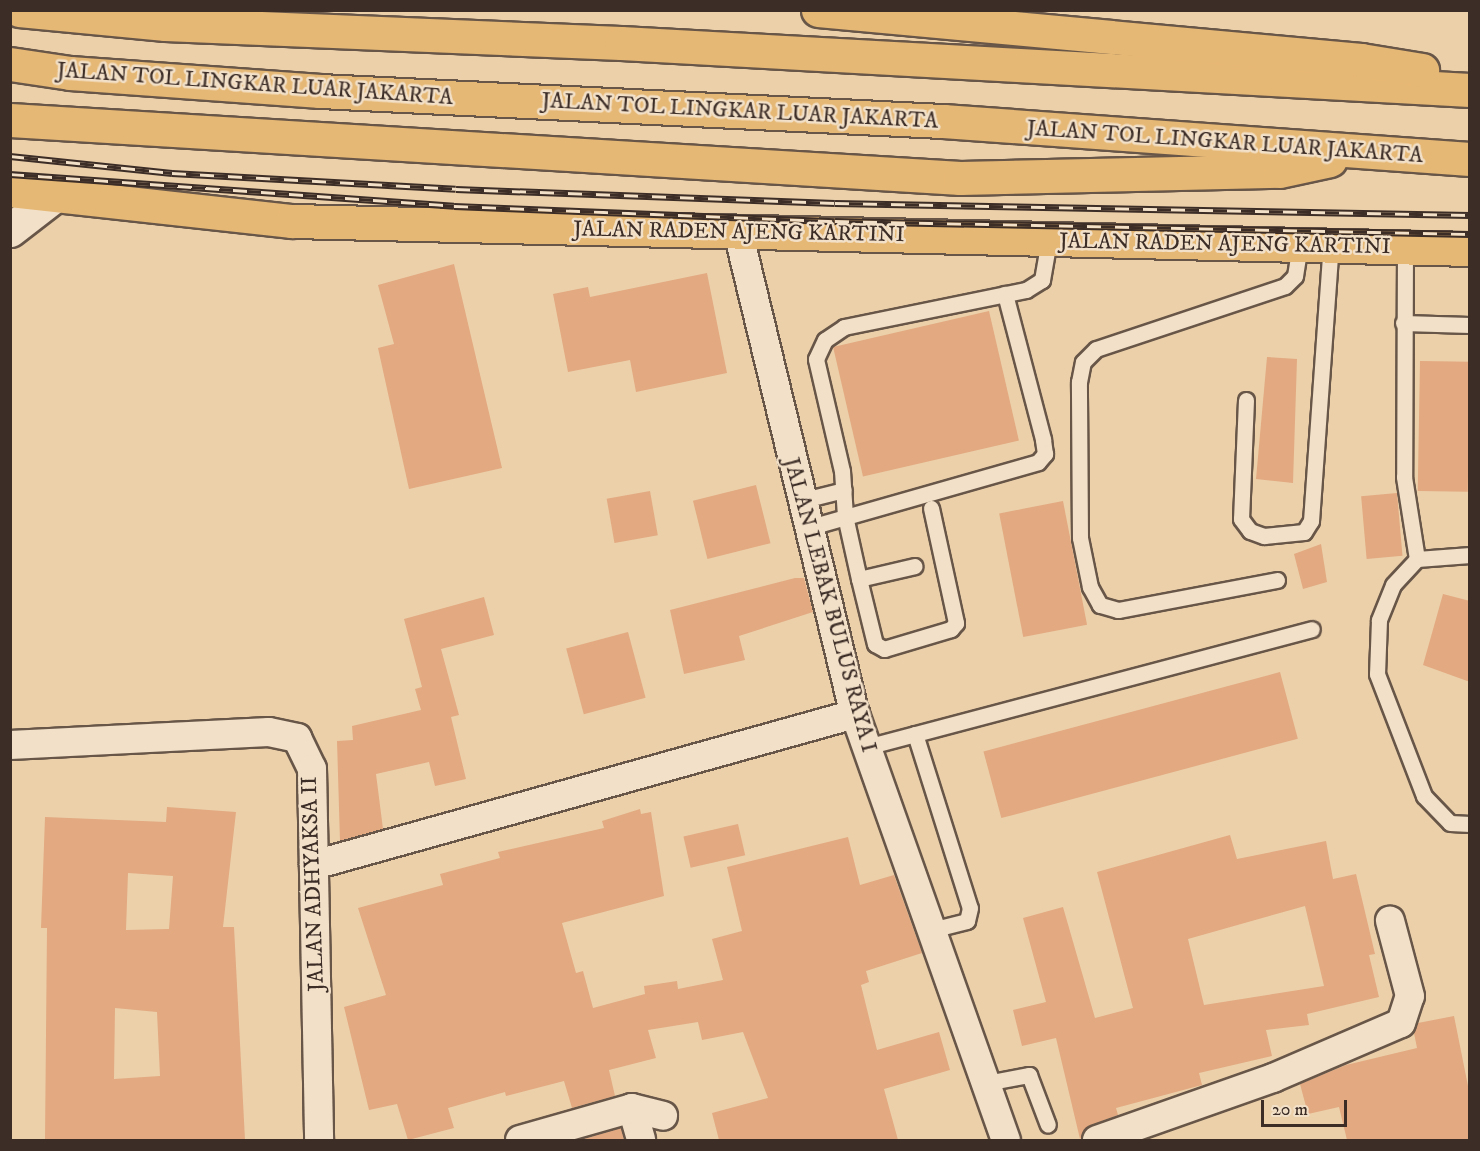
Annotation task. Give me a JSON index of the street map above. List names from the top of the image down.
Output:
{
  "streets": {
    "highway": ["JALAN TOL LINGKAR LUAR JAKARTA", "JALAN RADEN AJENG KARTINI"],
    "street": ["JALAN LEBAK BULUS RAYA I", "JALAN ADHYAKSA II"]
  },
  "crossings": [
    ["JALAN RADEN AJENG KARTINI", "JALAN LEBAK BULUS RAYA I"]
  ],
  "scale_bar": "20 m"
}
